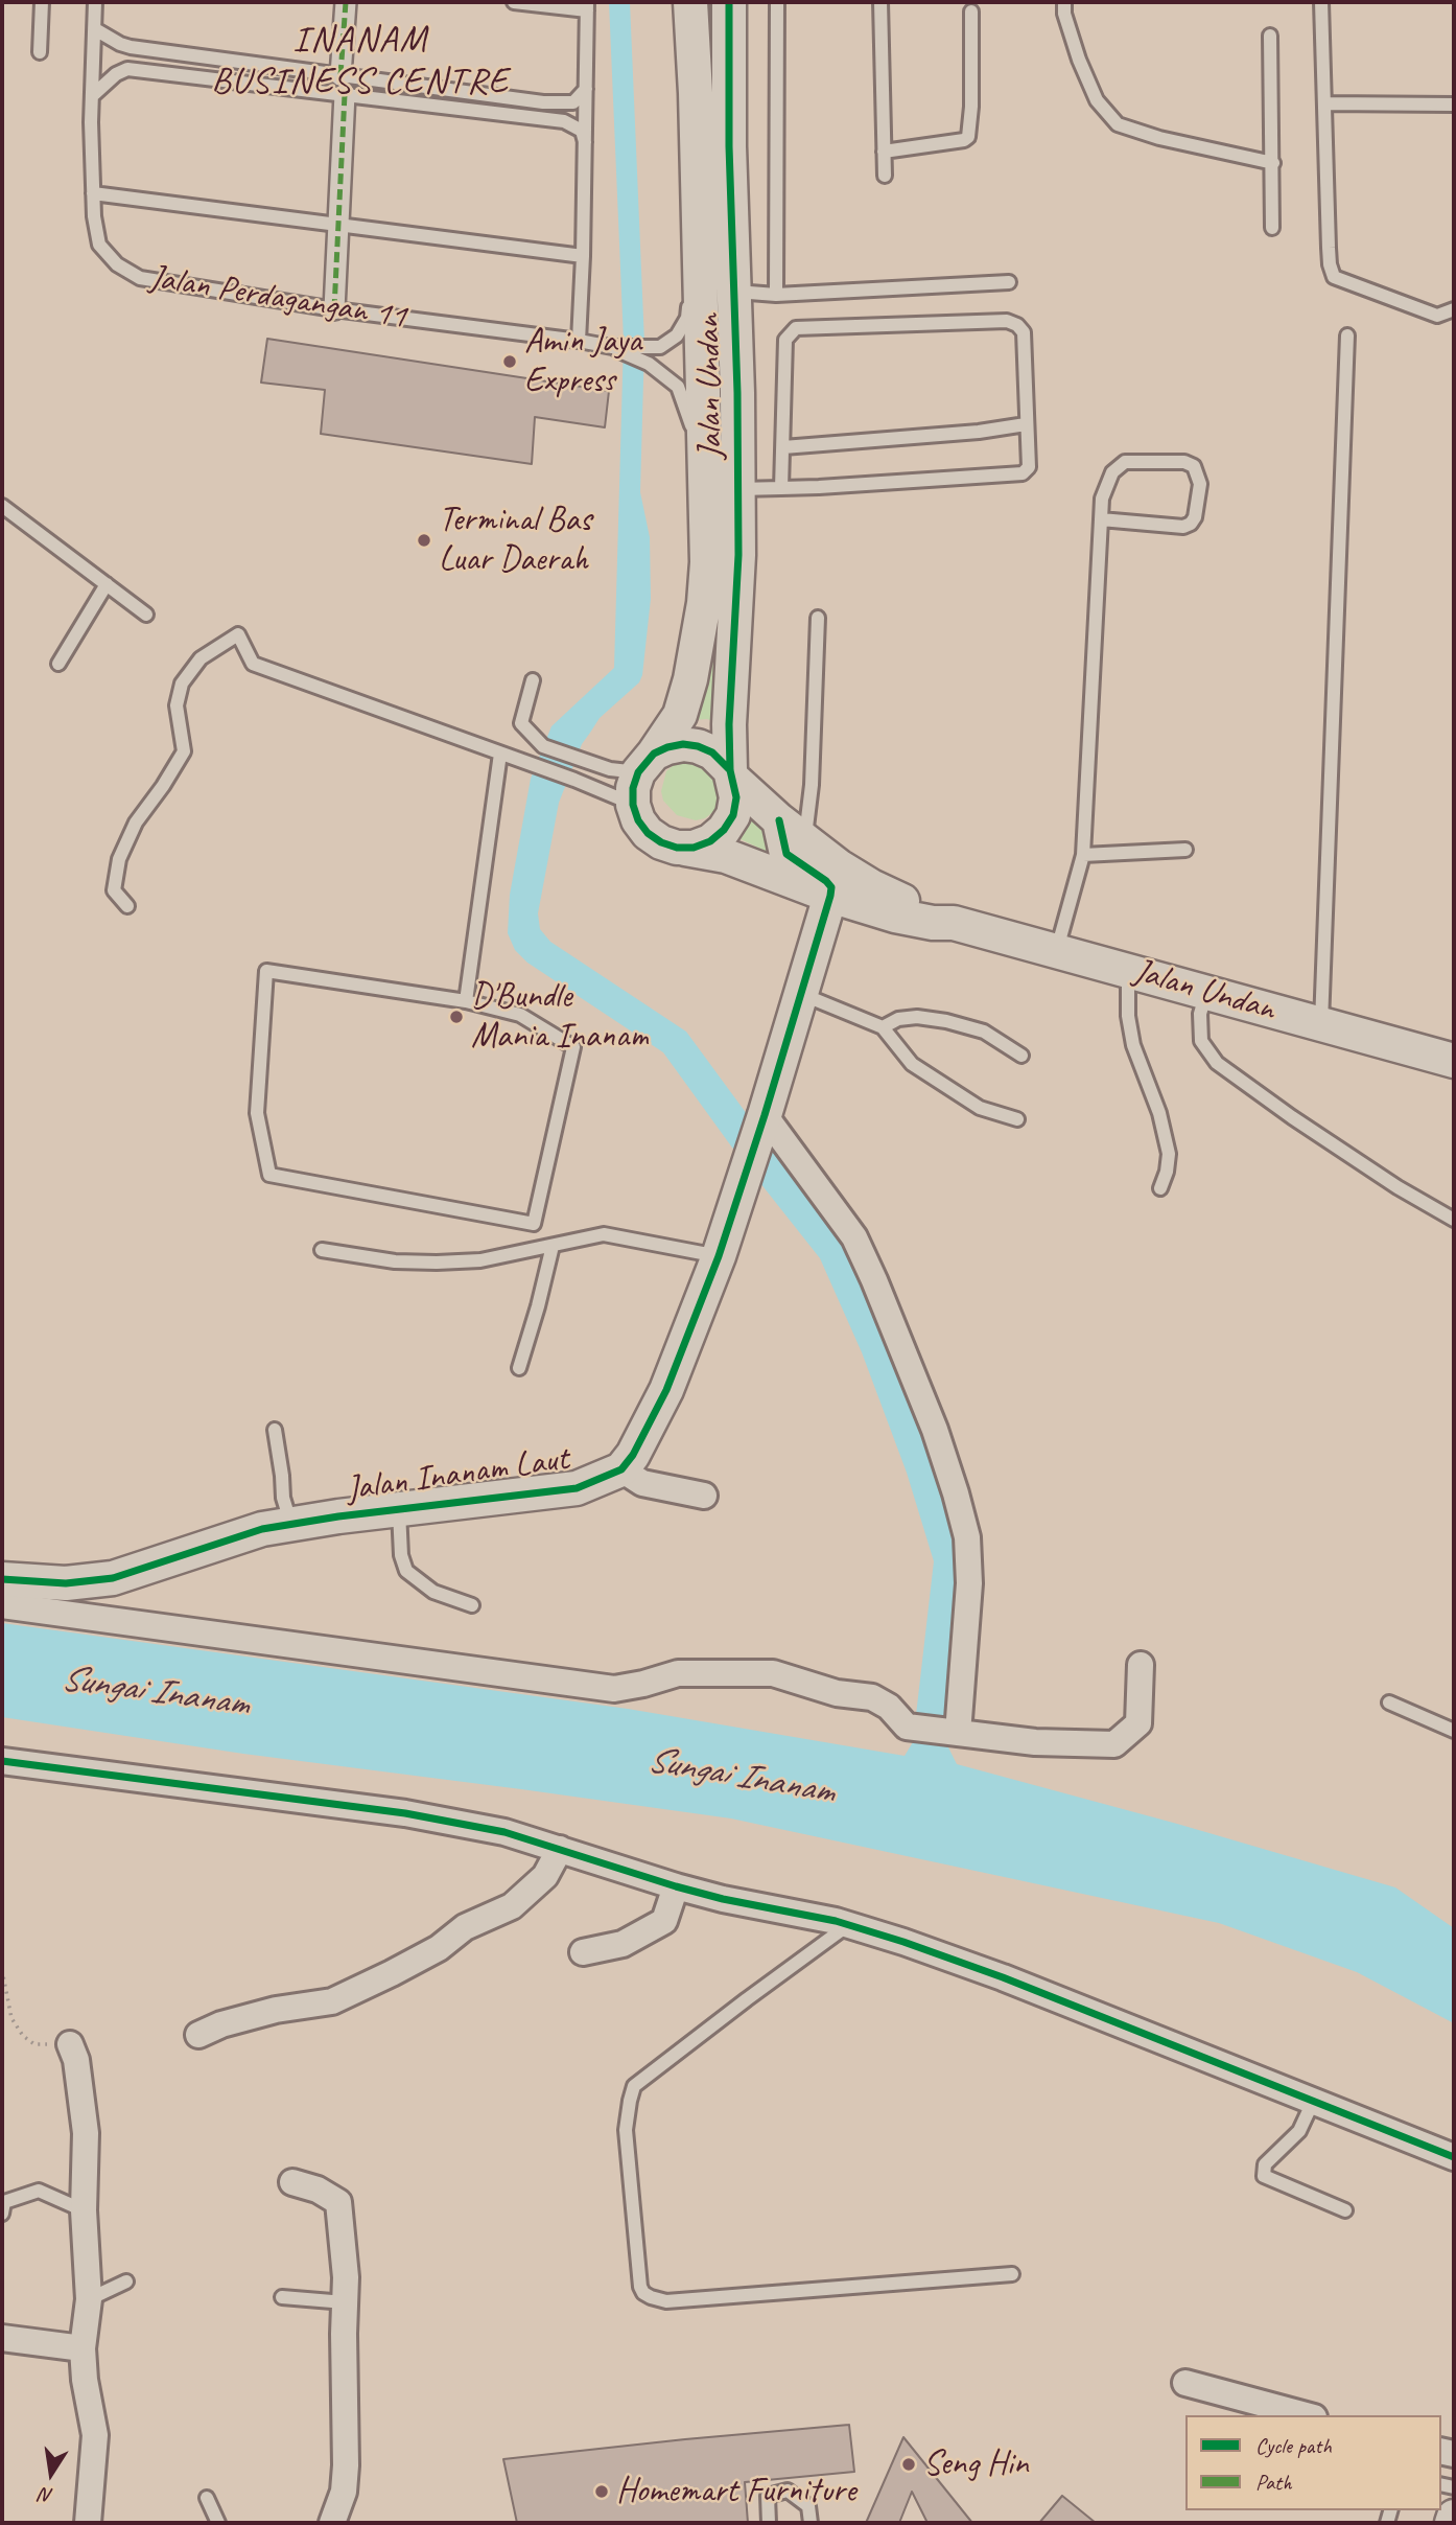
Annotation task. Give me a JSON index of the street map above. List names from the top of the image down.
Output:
{
  "streets": {
    "street": ["Jalan Undan", "Jalan Inanam Laut"],
    "lane": ["Jalan Perdagangan 11"]
  },
  "crossings": [
    ["Jalan Perdagangan 11", "Jalan Undan"],
    ["Jalan Undan", "Jalan Inanam Laut"]
  ],
  "districts": ["INANAM BUSINESS CENTRE"],
  "water": ["Sungai Inanam"],
  "places": [
    "Amin Jaya Express",
    "Terminal Bas Luar Daerah",
    "D'Bundle Mania Inanam",
    "Seng Hin",
    "Homemart Furniture"
  ],
  "legend": ["Cycle path", "Path"],
  "north": "bottom"
}
